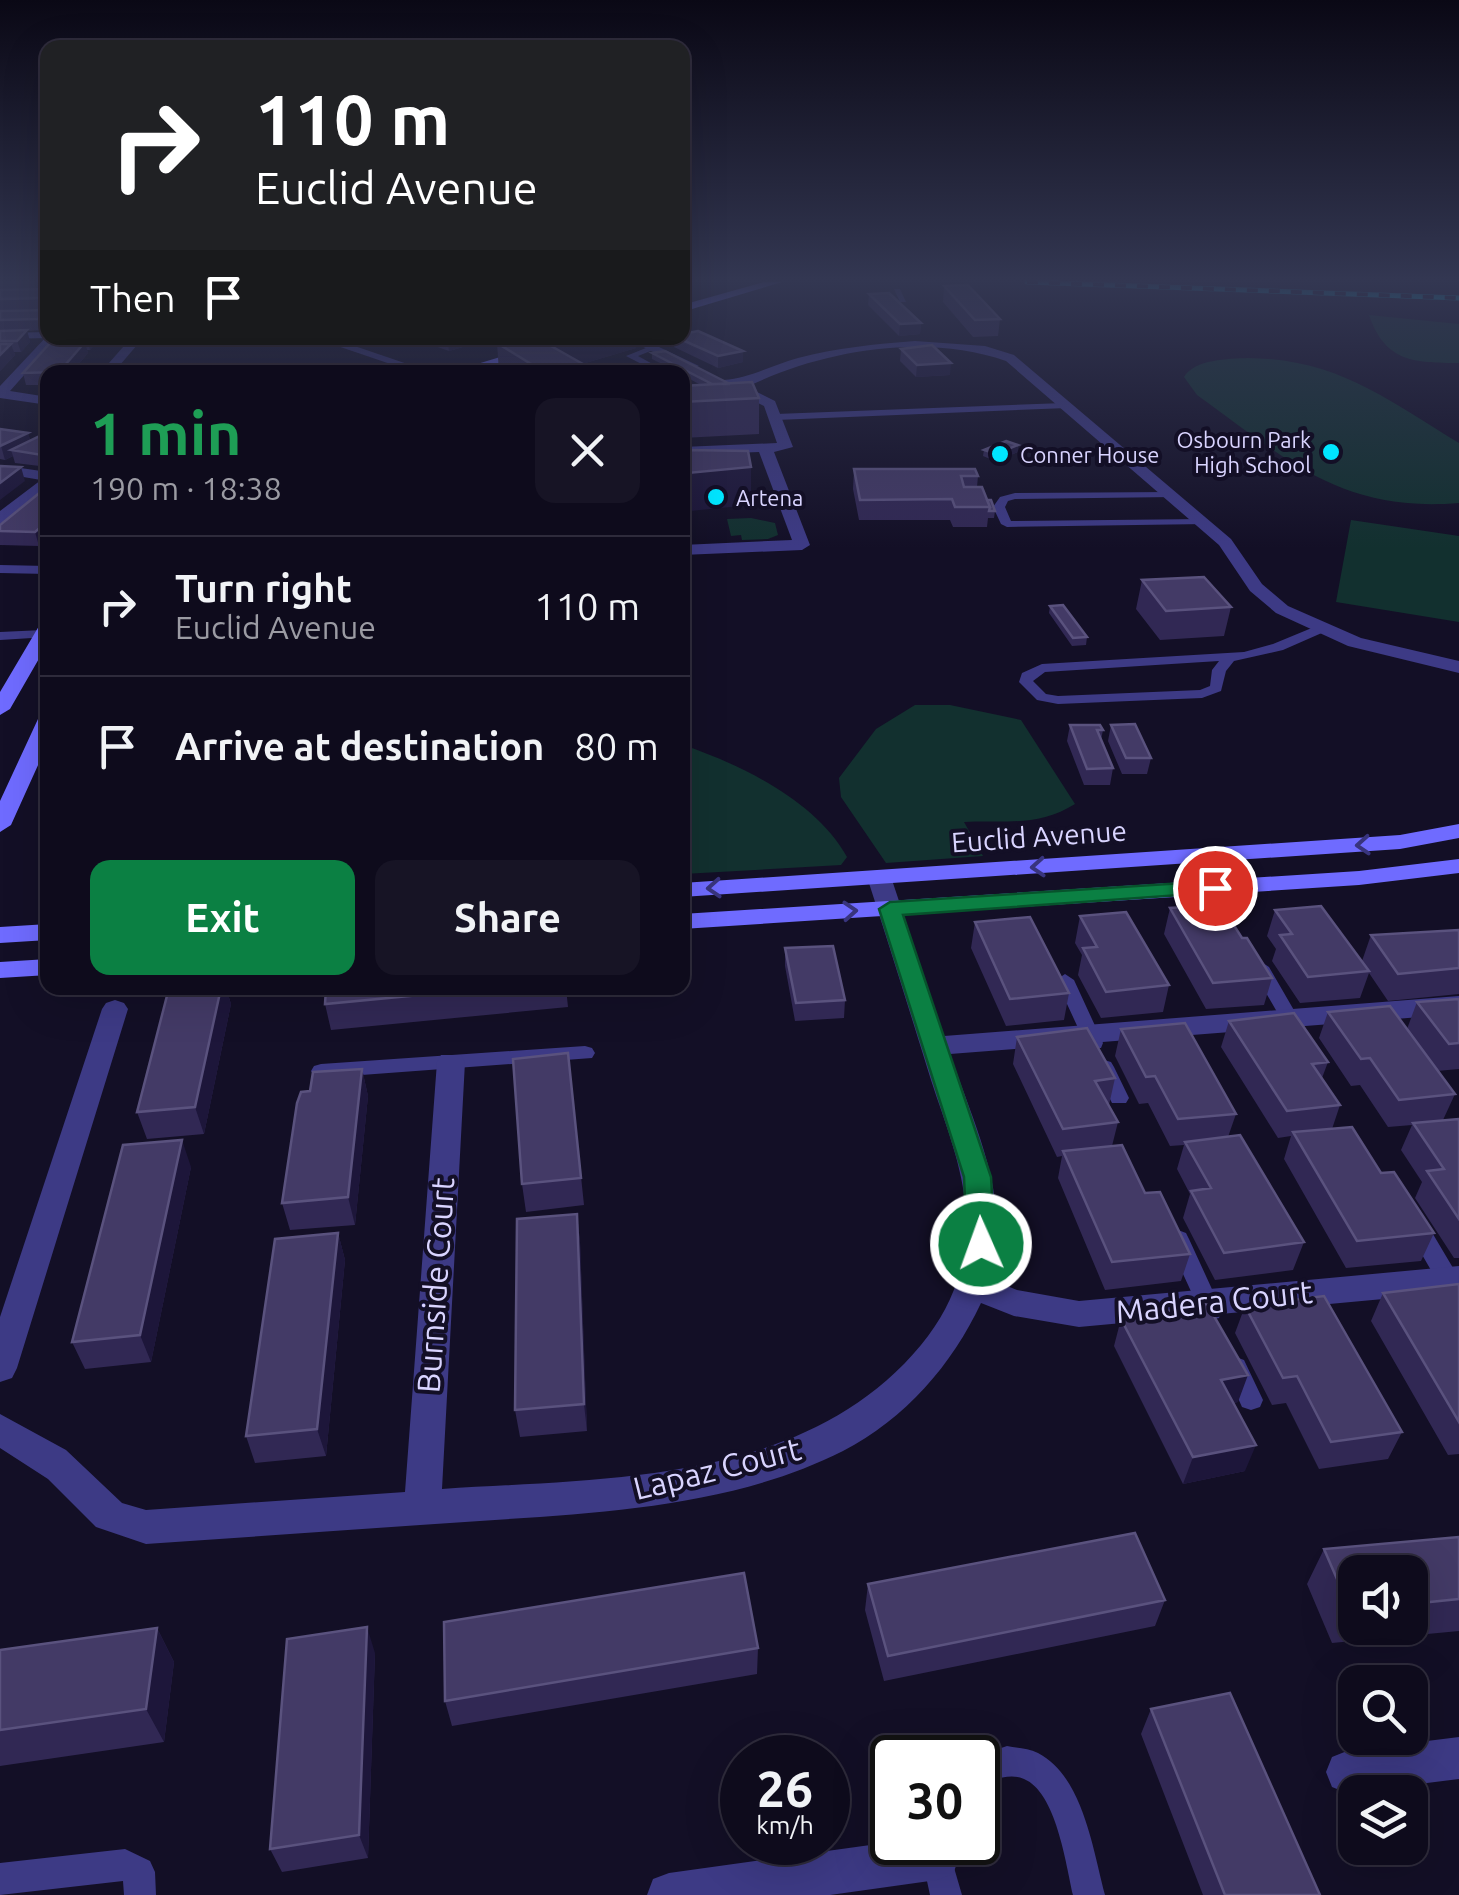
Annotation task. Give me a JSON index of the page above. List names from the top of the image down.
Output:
{
  "streets": {
    "main road": ["Euclid Avenue"],
    "street": ["Burnside Court", "Madera Court", "Lapaz Court"]
  },
  "crossings": [
    ["Euclid Avenue", "Lapaz Court"],
    ["Burnside Court", "Lapaz Court"],
    ["Madera Court", "Lapaz Court"]
  ],
  "places": ["Osbourn Park High School", "Conner House", "Artena"],
  "page": {
    "turn": ["110 m", "Euclid Avenue"],
    "then": "Then",
    "heading": ["1 min", "190 m · 18:38"],
    "list": [
      {
        "name": "Turn right",
        "note": "Euclid Avenue",
        "value": "110 m"
      },
      {
        "name": "Arrive at destination",
        "value": "80 m"
      }
    ],
    "buttons": ["Exit", "Share"],
    "speed": "26 km/h",
    "limit": "30"
  }
}
